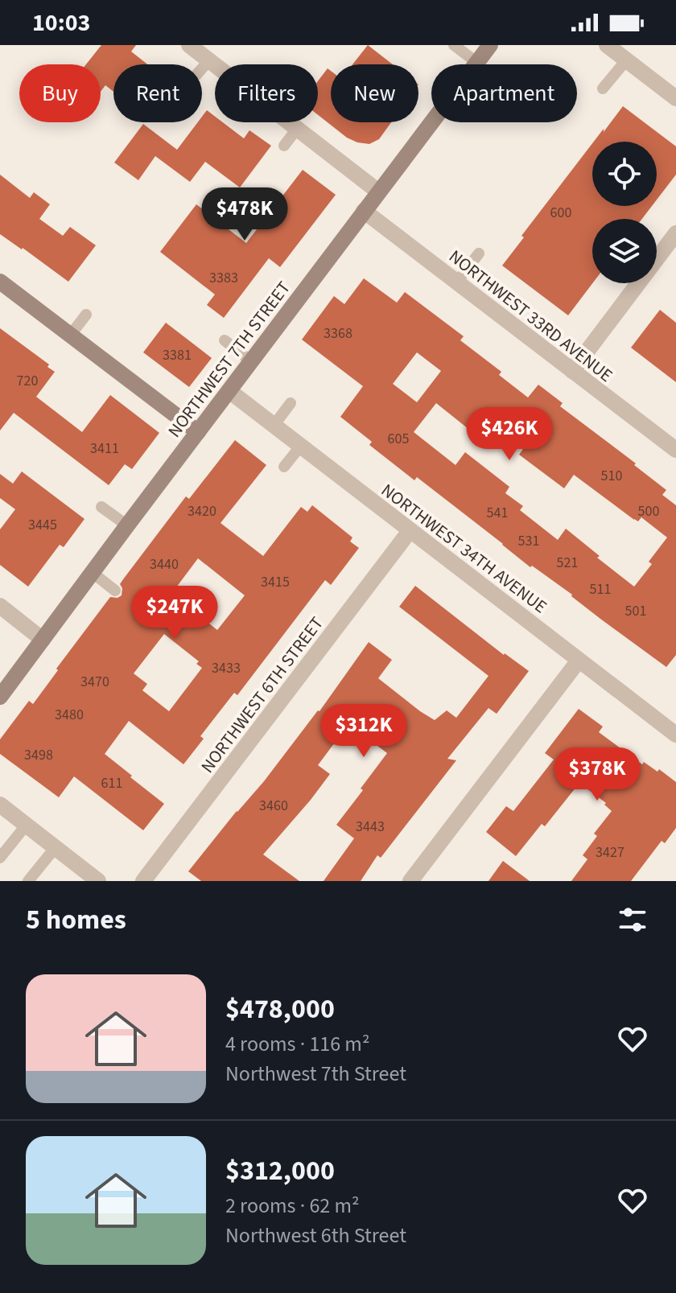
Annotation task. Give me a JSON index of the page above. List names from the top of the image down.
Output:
{
  "streets": {
    "main road": ["NORTHWEST 7TH STREET"],
    "street": ["NORTHWEST 33RD AVENUE", "NORTHWEST 34TH AVENUE", "NORTHWEST 6TH STREET"]
  },
  "crossings": [
    ["NORTHWEST 33RD AVENUE", "NORTHWEST 7TH STREET"],
    ["NORTHWEST 7TH STREET", "NORTHWEST 34TH AVENUE"],
    ["NORTHWEST 34TH AVENUE", "NORTHWEST 6TH STREET"]
  ],
  "house_numbers": [
    "600",
    "3383",
    "3368",
    "3381",
    "720",
    "605",
    "3411",
    "510",
    "3420",
    "500",
    "541",
    "3445",
    "531",
    "521",
    "3440",
    "3415",
    "511",
    "501",
    "3433",
    "3470",
    "3480",
    "3498",
    "611",
    "3460",
    "3443",
    "3427"
  ],
  "page": {
    "status": "10:03",
    "chip": [
      "Buy",
      "Rent",
      "Filters",
      "New",
      "Apartment"
    ],
    "price": [
      "$478K",
      "$426K",
      "$247K",
      "$312K",
      "$378K"
    ],
    "heading": "5 homes",
    "list": [
      {
        "name": "$478,000",
        "note": "4 rooms · 116 m² · Northwest 7th Street"
      },
      {
        "name": "$312,000",
        "note": "2 rooms · 62 m² · Northwest 6th Street"
      }
    ]
  }
}
